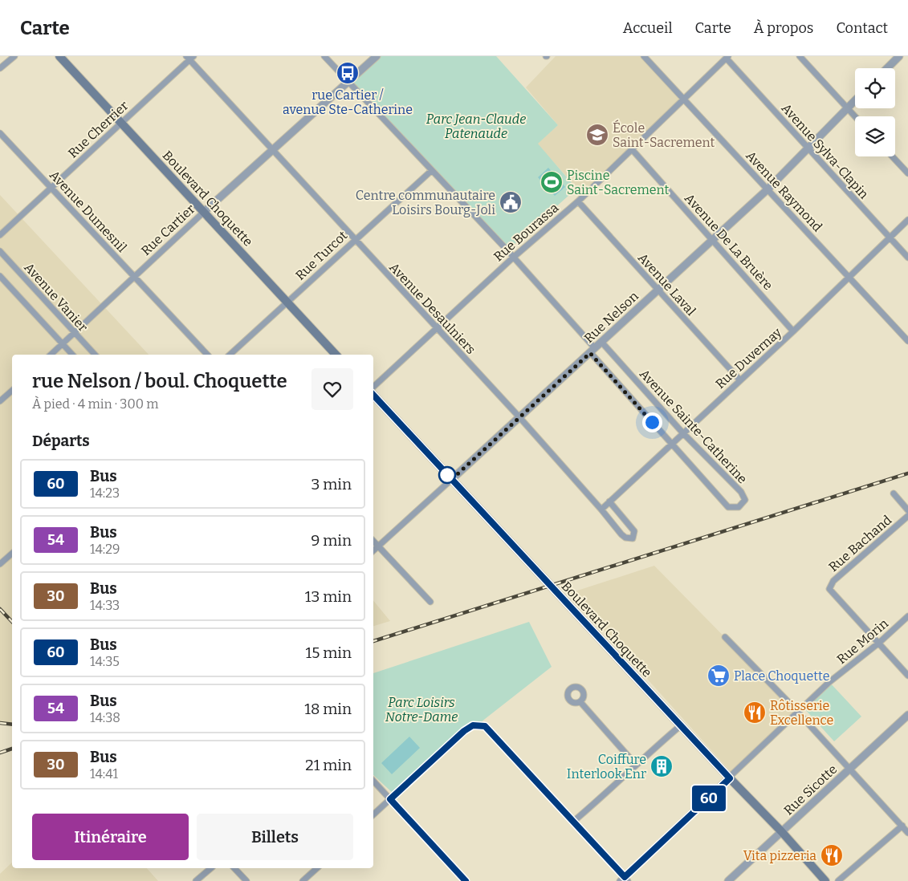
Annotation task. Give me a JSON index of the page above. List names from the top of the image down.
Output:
{
  "streets": {
    "main road": ["Boulevard Choquette"],
    "street": [
      "Rue Cherrier",
      "Avenue Sylva-Clapin",
      "Avenue Raymond",
      "Avenue Dumesnil",
      "Rue Cartier",
      "Rue Bourassa",
      "Avenue De La Bruère",
      "Rue Turcot",
      "Avenue Laval",
      "Avenue Vanier",
      "Avenue Desaulniers",
      "Rue Nelson",
      "Rue Duvernay",
      "Avenue Sainte-Catherine",
      "Rue Bachand",
      "Rue Morin",
      "Rue Sicotte"
    ]
  },
  "crossings": [
    ["Rue Cherrier", "Boulevard Choquette"],
    ["Rue Cherrier", "Avenue Dumesnil"],
    ["Rue Cherrier", "Avenue Desaulniers"],
    ["Avenue Sylva-Clapin", "Rue Bourassa"],
    ["Avenue Sylva-Clapin", "Rue Nelson"],
    ["Avenue Sylva-Clapin", "Rue Duvernay"],
    ["Avenue Raymond", "Rue Bourassa"],
    ["Avenue Raymond", "Rue Nelson"],
    ["Avenue Raymond", "Rue Duvernay"],
    ["Boulevard Choquette", "Rue Cartier"],
    ["Boulevard Choquette", "Rue Turcot"],
    ["Boulevard Choquette", "Rue Nelson"],
    ["Boulevard Choquette", "Rue Morin"],
    ["Boulevard Choquette", "Rue Sicotte"],
    ["Avenue Dumesnil", "Rue Cartier"],
    ["Rue Cartier", "Avenue Vanier"],
    ["Rue Cartier", "Avenue Desaulniers"],
    ["Rue Cartier", "Avenue Sainte-Catherine"],
    ["Rue Bourassa", "Avenue De La Bruère"],
    ["Rue Bourassa", "Avenue Laval"],
    ["Rue Bourassa", "Avenue Desaulniers"],
    ["Rue Bourassa", "Avenue Sainte-Catherine"],
    ["Avenue De La Bruère", "Rue Nelson"],
    ["Avenue De La Bruère", "Rue Duvernay"],
    ["Rue Turcot", "Avenue Desaulniers"],
    ["Rue Turcot", "Avenue Sainte-Catherine"],
    ["Avenue Laval", "Rue Nelson"],
    ["Avenue Laval", "Rue Duvernay"],
    ["Avenue Desaulniers", "Rue Nelson"],
    ["Avenue Desaulniers", "Rue Duvernay"],
    ["Rue Nelson", "Avenue Sainte-Catherine"],
    ["Rue Duvernay", "Avenue Sainte-Catherine"],
    ["Rue Bachand", "Rue Morin"]
  ],
  "parks": ["Parc Jean-Claude Patenaude", "Parc Loisirs Notre-Dame"],
  "places": {
    "bus stop": ["rue Cartier / avenue Ste-Catherine"],
    "school or university": ["École Saint-Sacrement"],
    "sports": ["Piscine Saint-Sacrement"],
    "public building": ["Centre communautaire Loisirs Bourg-Joli"],
    "supermarket": ["Place Choquette"],
    "restaurant": ["Rôtisserie Excellence", "Vita pizzeria"],
    "building": ["Coiffure Interlook Enr"]
  },
  "lines": ["bus line 60"],
  "page": {
    "header": "Carte",
    "nav": [
      "Accueil",
      "Carte",
      "À propos",
      "Contact"
    ],
    "on_map": "60",
    "heading": [
      ["rue Nelson / boul. Choquette", "À pied · 4 min · 300 m"],
      "Départs"
    ],
    "list": [
      {
        "mark": "60",
        "name": "Bus",
        "note": "14:23",
        "value": "3 min"
      },
      {
        "mark": "54",
        "name": "Bus",
        "note": "14:29",
        "value": "9 min"
      },
      {
        "mark": "30",
        "name": "Bus",
        "note": "14:33",
        "value": "13 min"
      },
      {
        "mark": "60",
        "name": "Bus",
        "note": "14:35",
        "value": "15 min"
      },
      {
        "mark": "54",
        "name": "Bus",
        "note": "14:38",
        "value": "18 min"
      },
      {
        "mark": "30",
        "name": "Bus",
        "note": "14:41",
        "value": "21 min"
      }
    ],
    "buttons": ["Itinéraire", "Billets"]
  }
}
